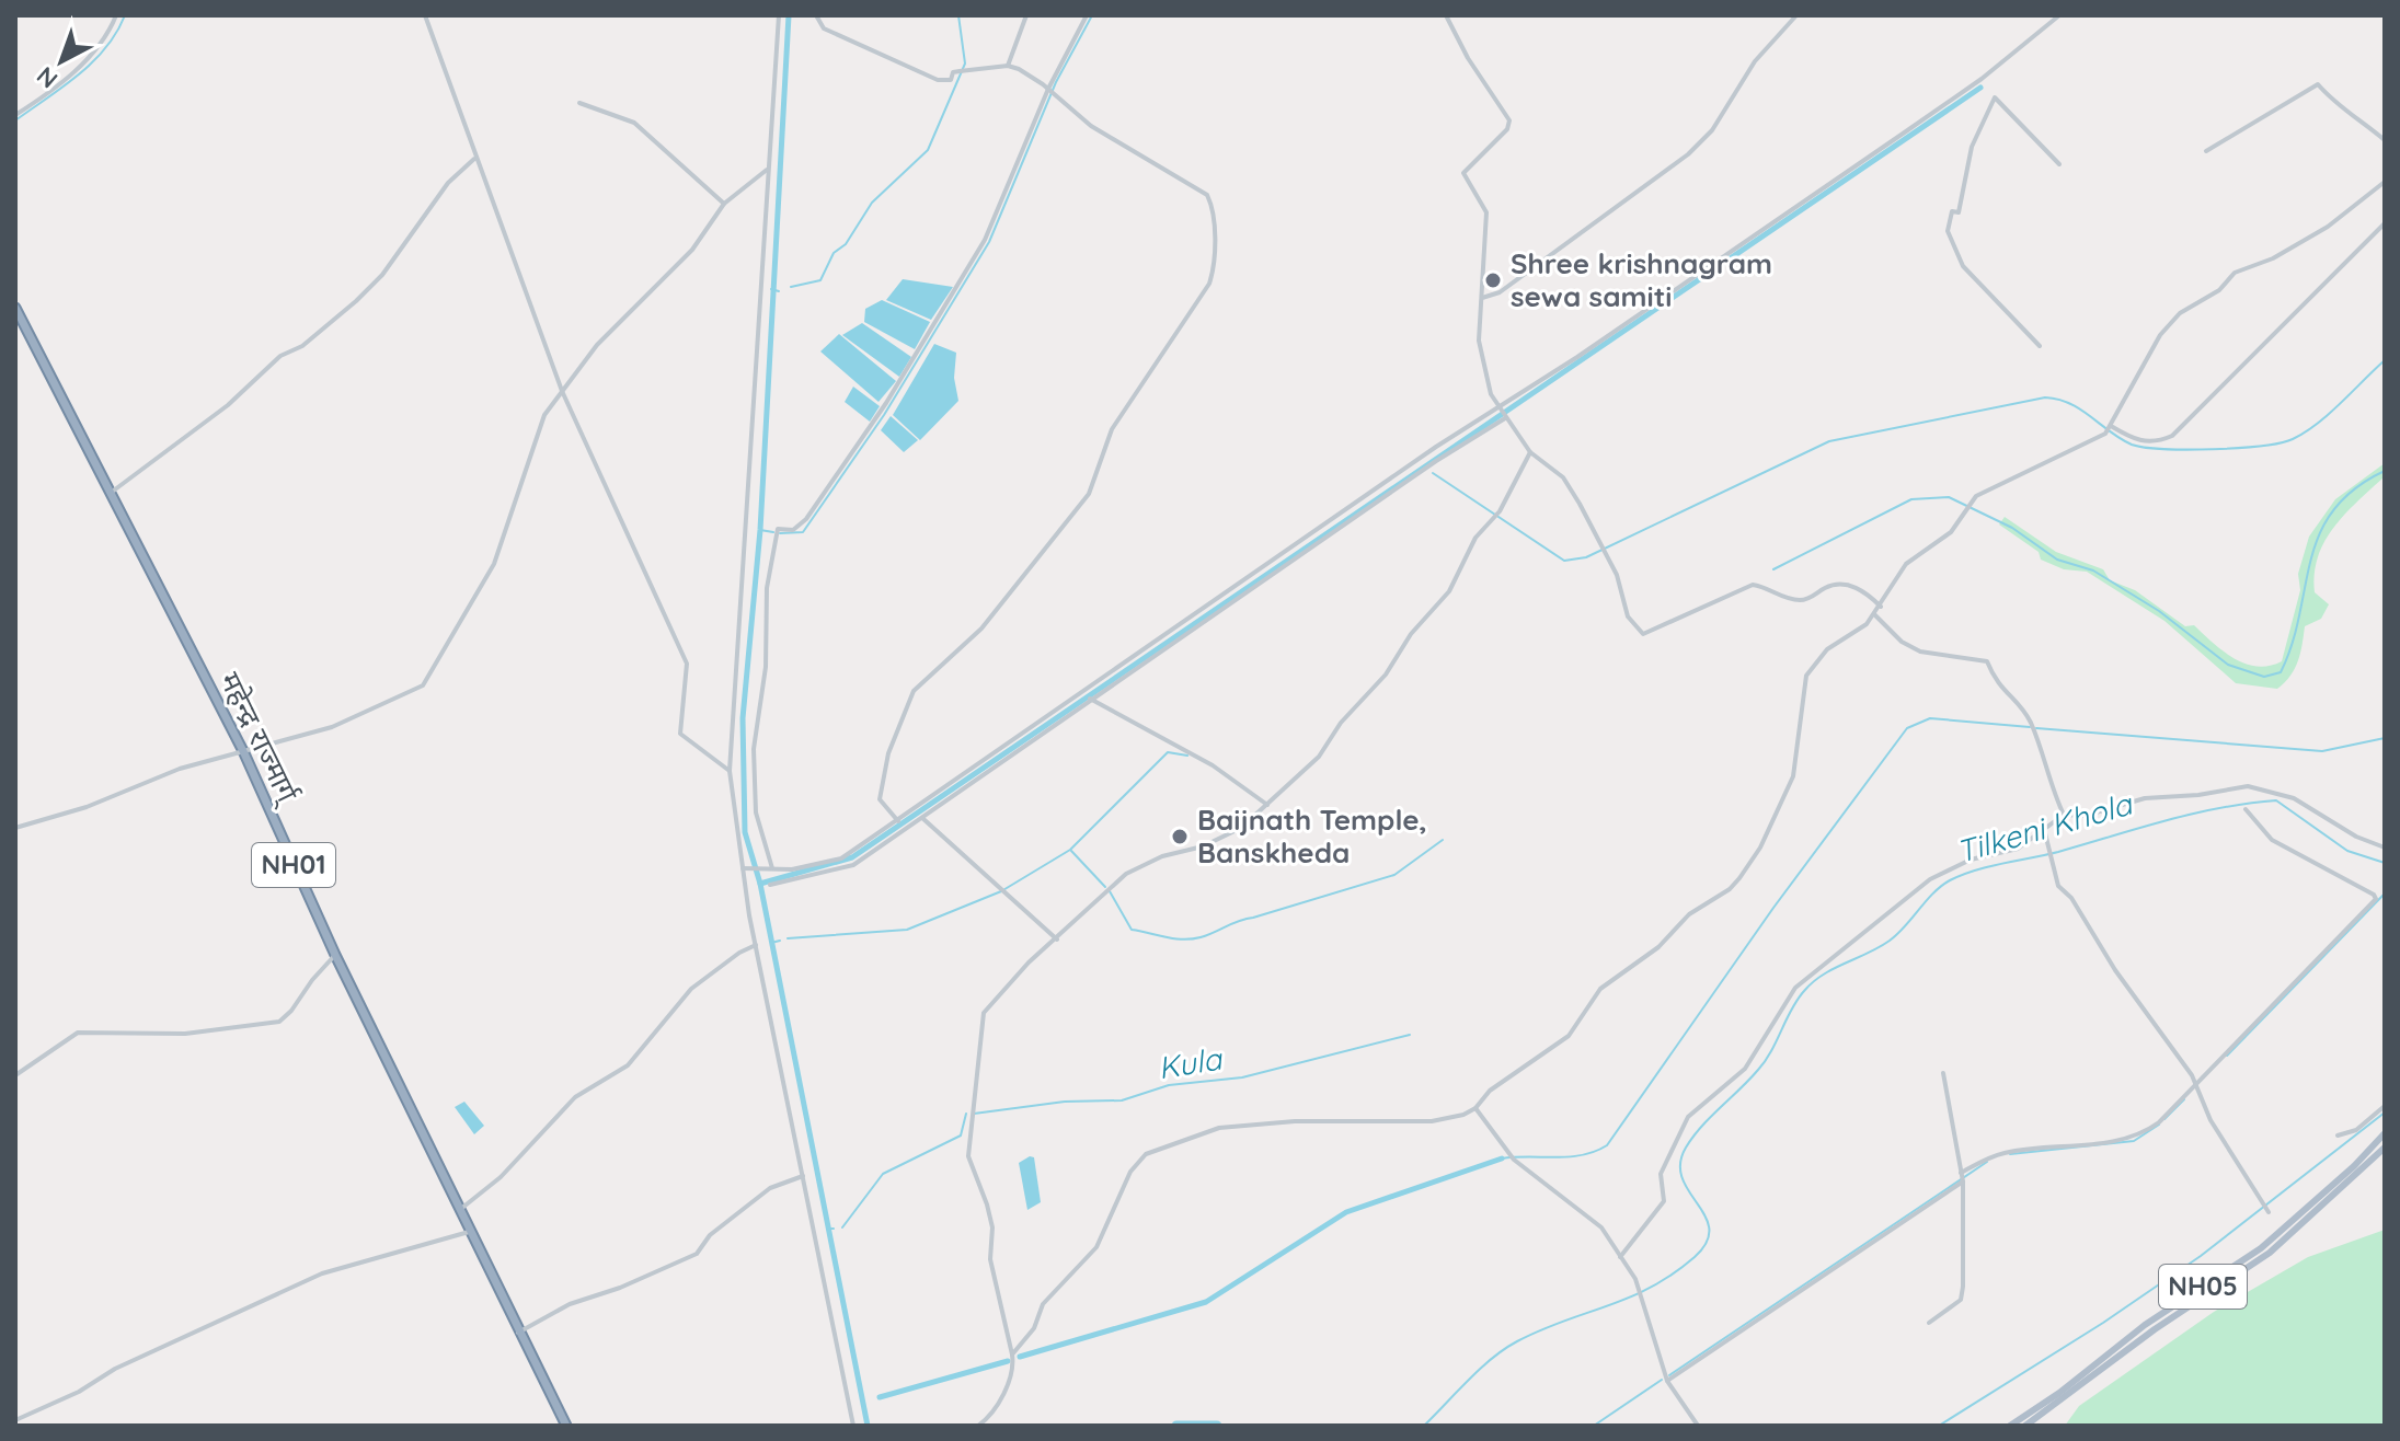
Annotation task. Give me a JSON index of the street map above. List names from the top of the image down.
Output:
{
  "streets": {
    "highway": ["महेन्द्र राज्मार्ग्", "NH01"],
    "main road": ["NH05"]
  },
  "water": ["Tilkeni Khola", "Kula"],
  "places": ["Shree krishnagram sewa samiti", "Baijnath Temple, Banskheda"],
  "north": "bottom left"
}
